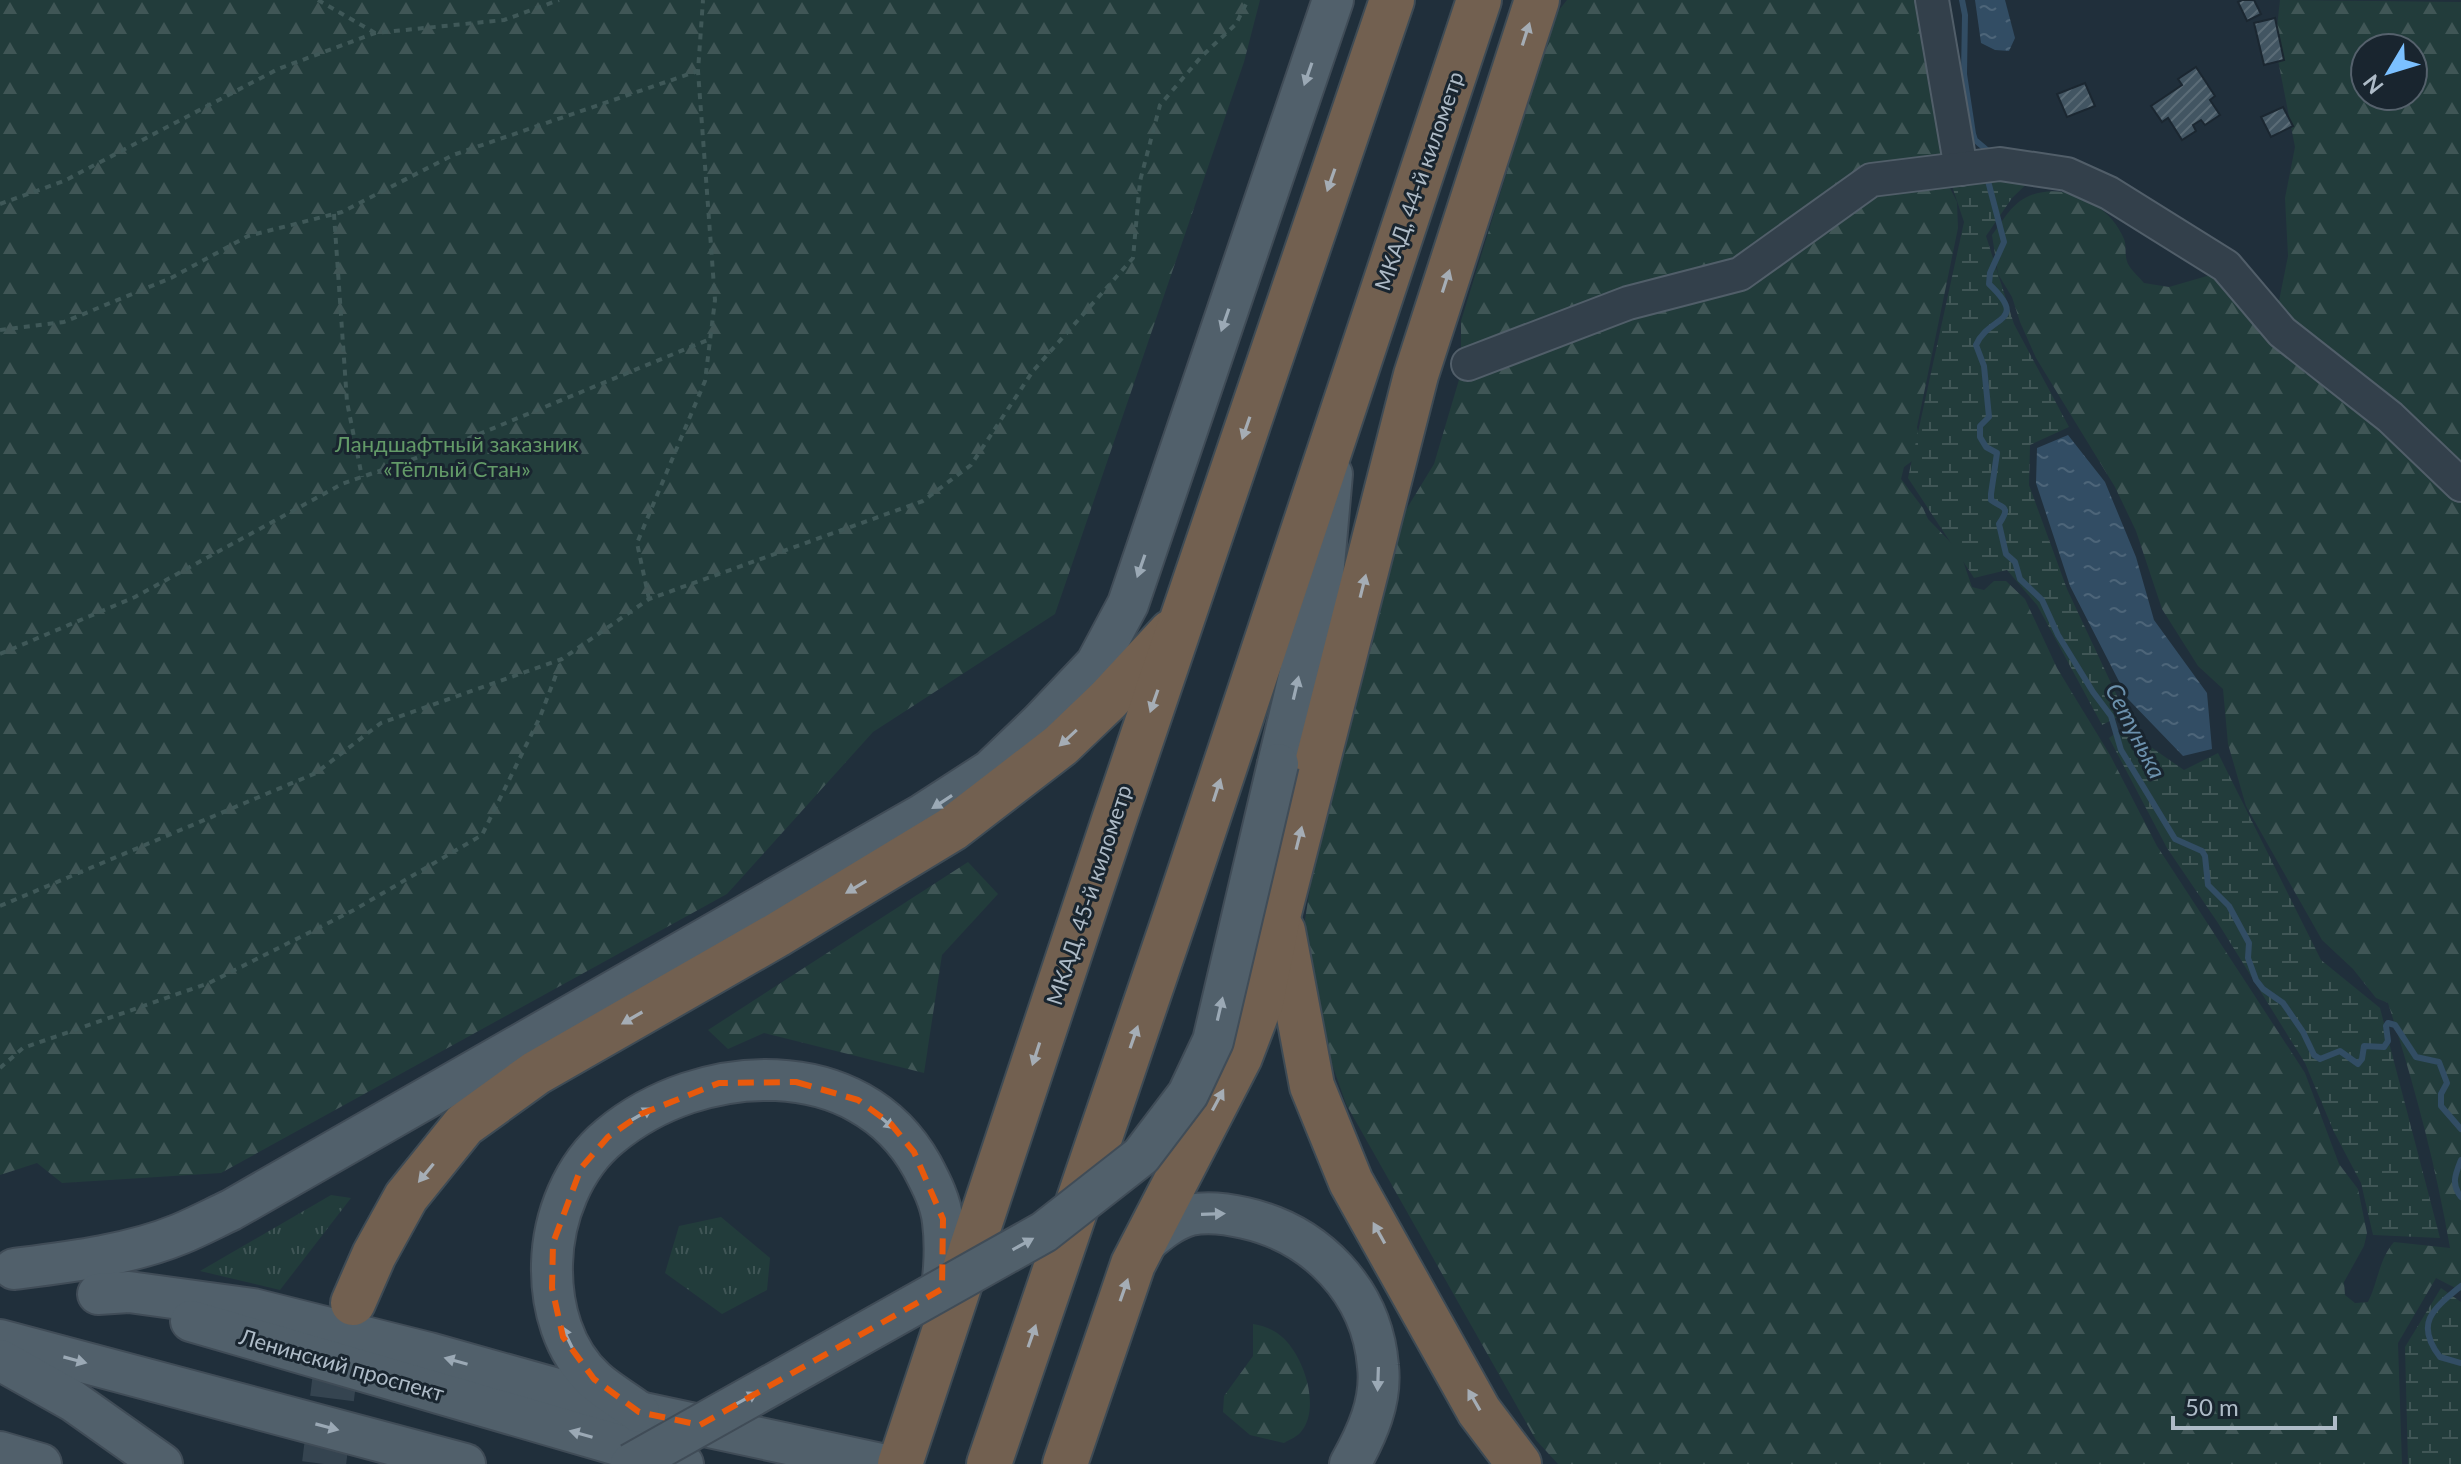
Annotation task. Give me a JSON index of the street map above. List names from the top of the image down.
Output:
{
  "streets": {
    "highway": ["МКАД, 44-й километр", "МКАД, 45-й километр"],
    "main road": ["Ленинский проспект"]
  },
  "water": ["Сетунька"],
  "parks": ["Ландшафтный заказник «Тёплый Стан»"],
  "scale_bar": "50 m",
  "north": "bottom left"
}
